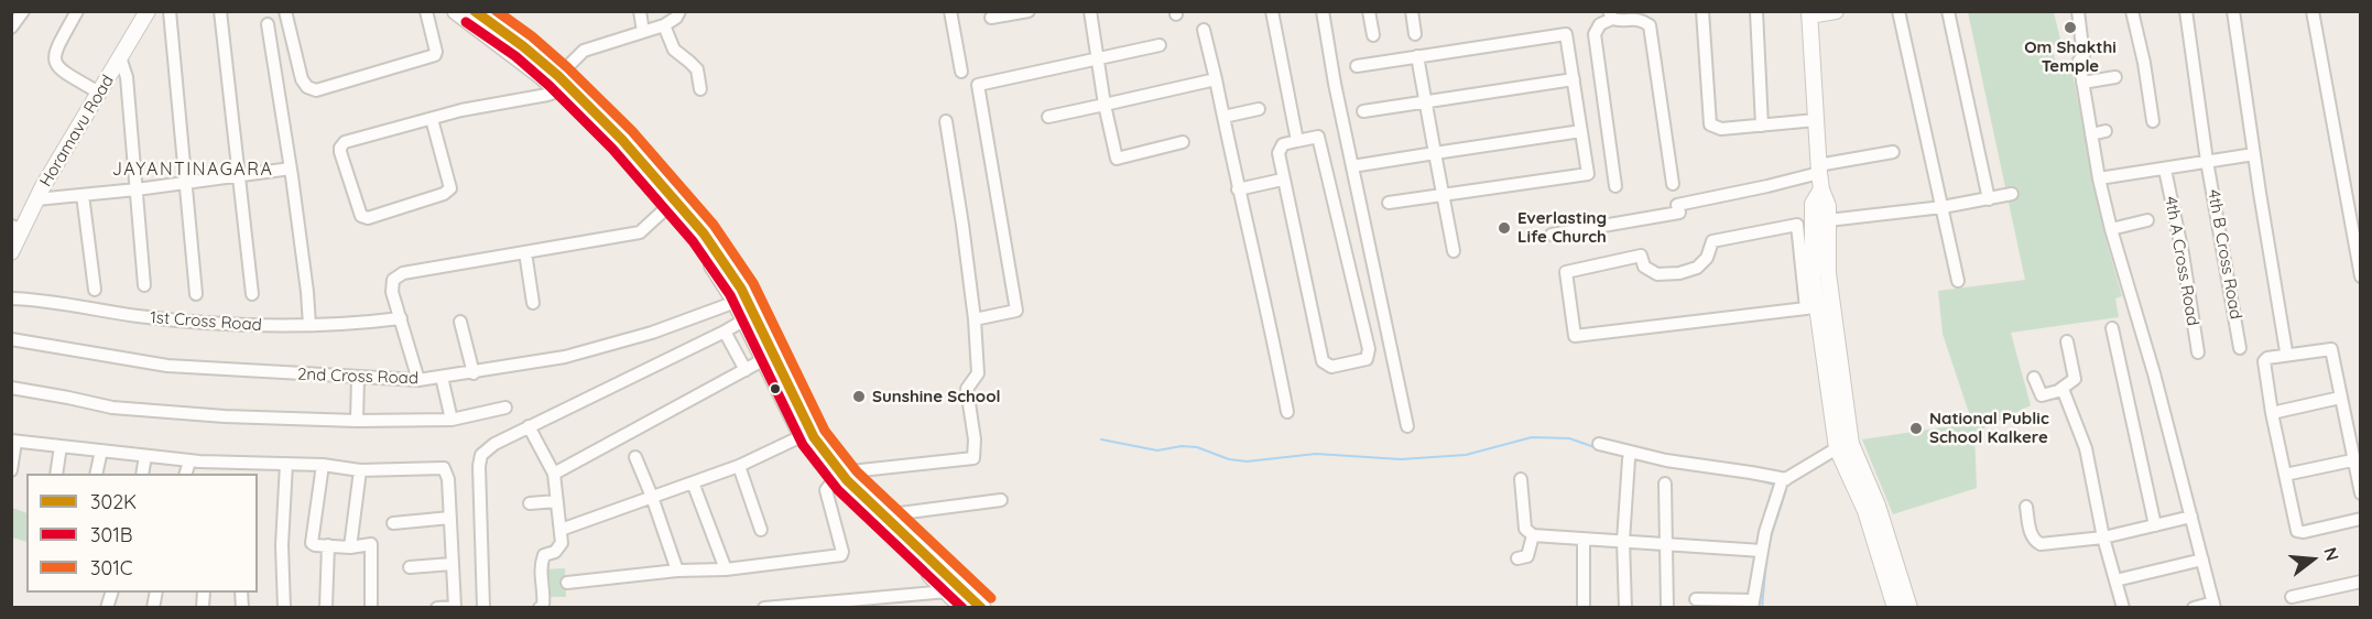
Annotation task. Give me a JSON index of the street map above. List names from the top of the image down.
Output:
{
  "streets": {
    "street": [
      "Horamavu Road",
      "4th B Cross Road",
      "4th A Cross Road",
      "1st Cross Road",
      "2nd Cross Road"
    ]
  },
  "districts": ["JAYANTINAGARA"],
  "places": [
    "Om Shakthi Temple",
    "Everlasting Life Church",
    "Sunshine School",
    "National Public School Kalkere"
  ],
  "lines": ["transit line 302K", "transit line 301C", "transit line 301B"],
  "legend": ["302K", "301B", "301C"],
  "north": "right"
}
